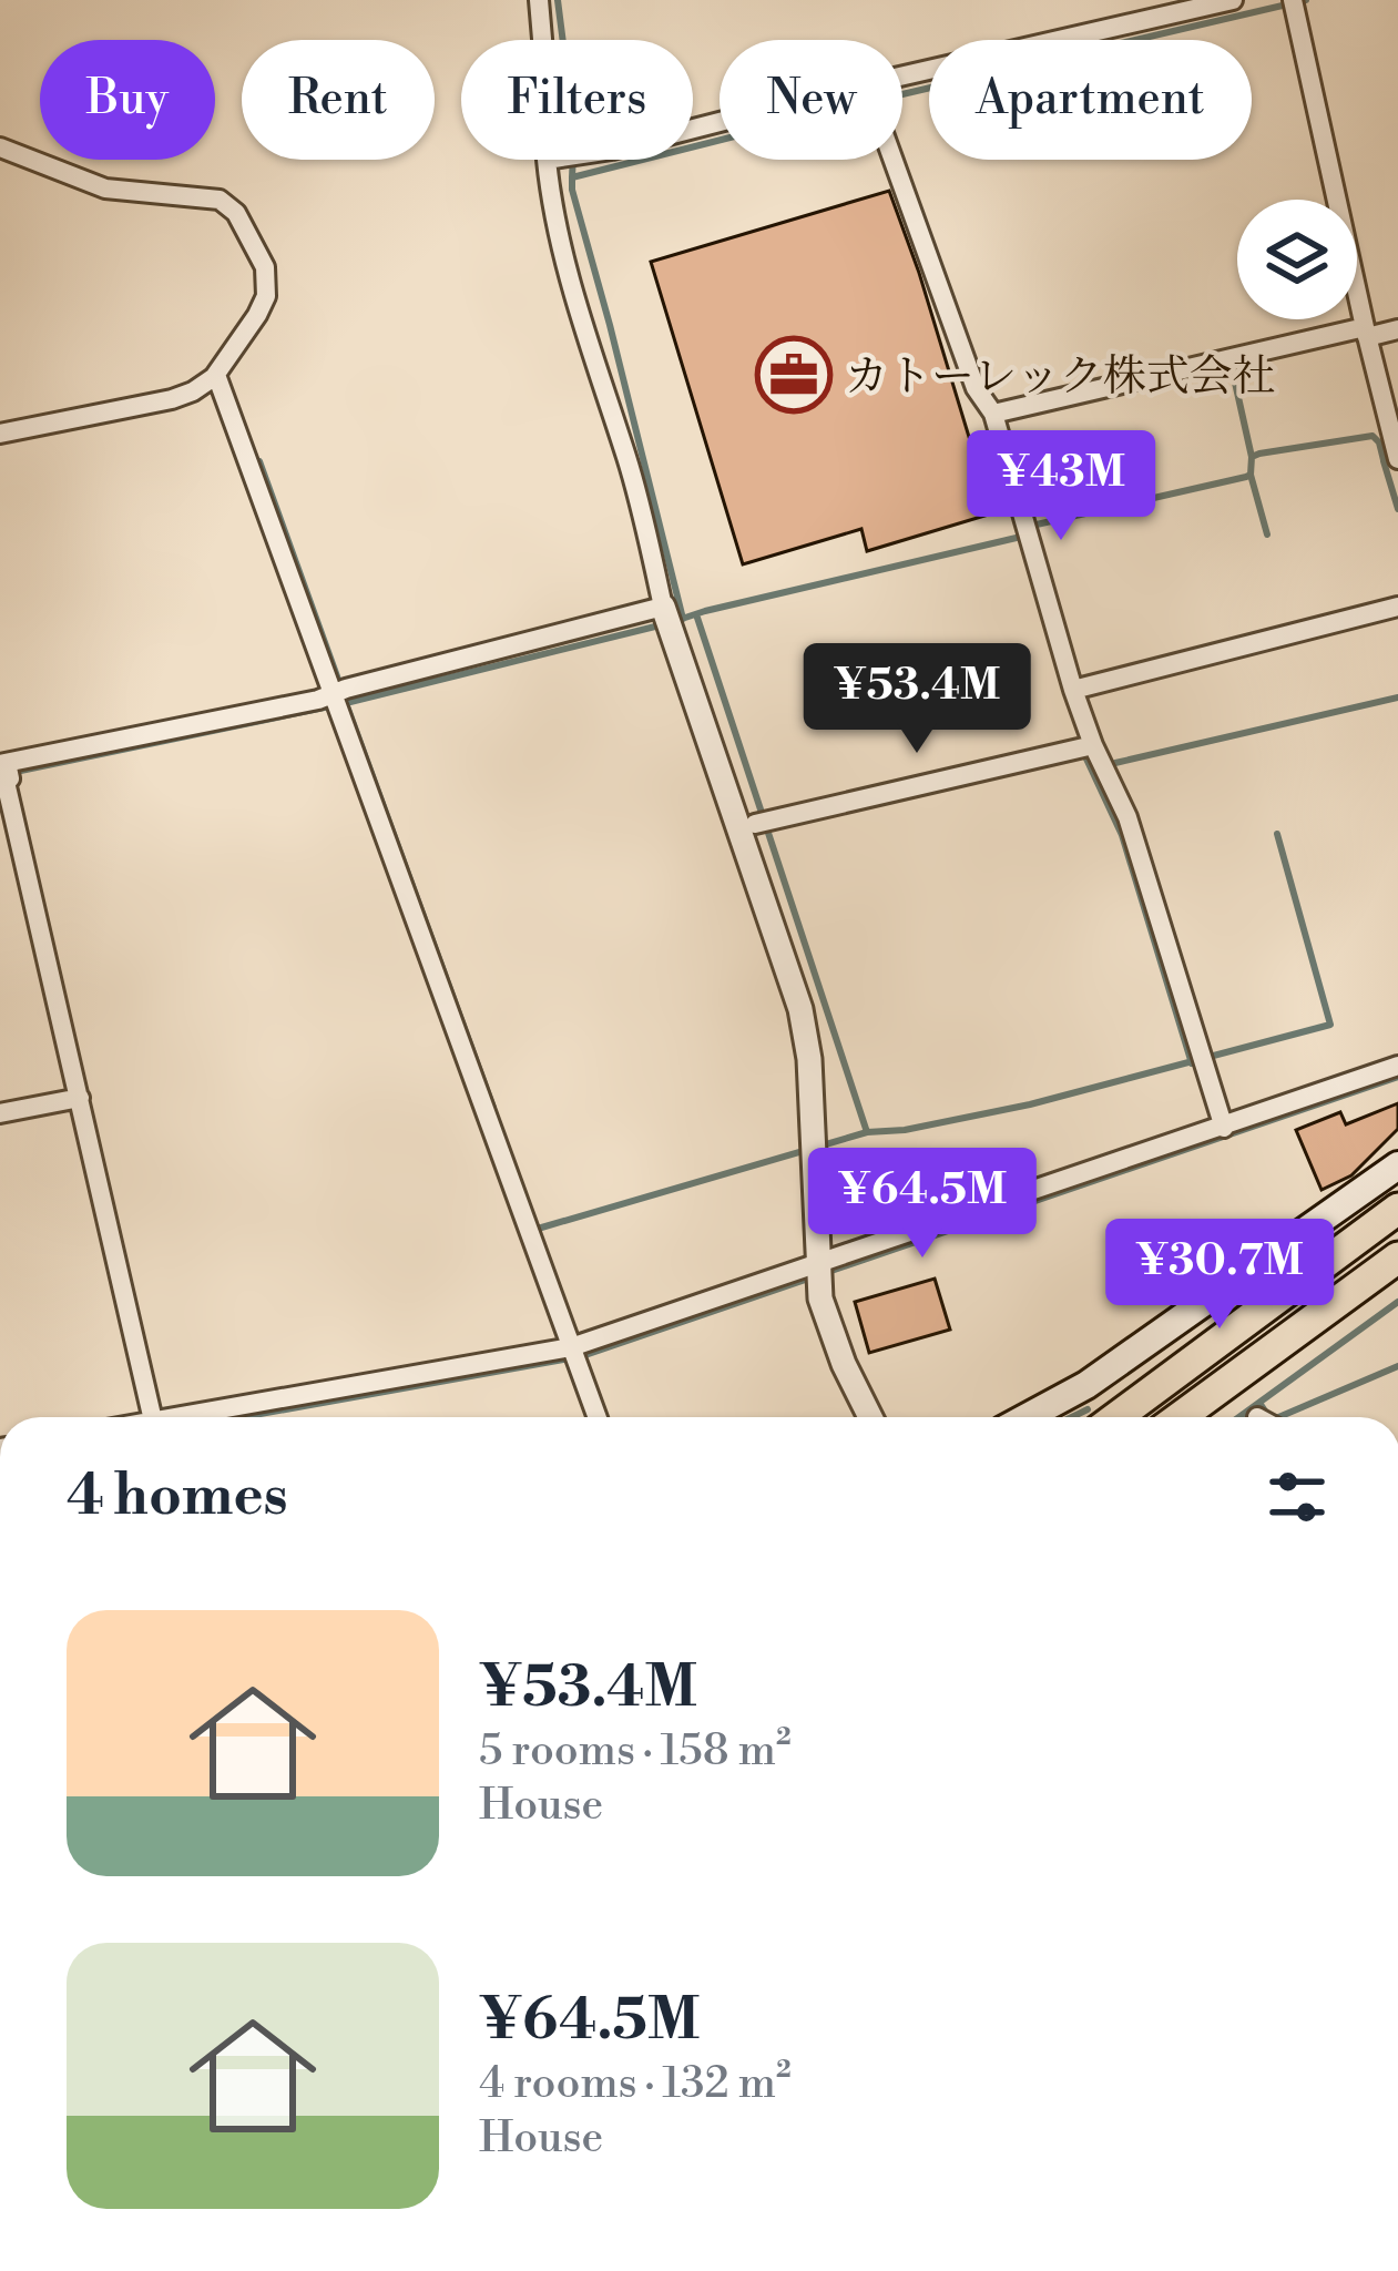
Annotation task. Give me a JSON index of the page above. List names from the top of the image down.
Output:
{
  "places": {
    "office": ["カトーレック株式会社"]
  },
  "page": {
    "chip": [
      "Buy",
      "Rent",
      "Filters",
      "New",
      "Apartment"
    ],
    "price": [
      "¥43M",
      "¥53.4M",
      "¥64.5M",
      "¥30.7M"
    ],
    "heading": "4 homes",
    "list": [
      {
        "name": "¥53.4M",
        "note": "5 rooms · 158 m² · House"
      },
      {
        "name": "¥64.5M",
        "note": "4 rooms · 132 m² · House"
      }
    ]
  }
}
